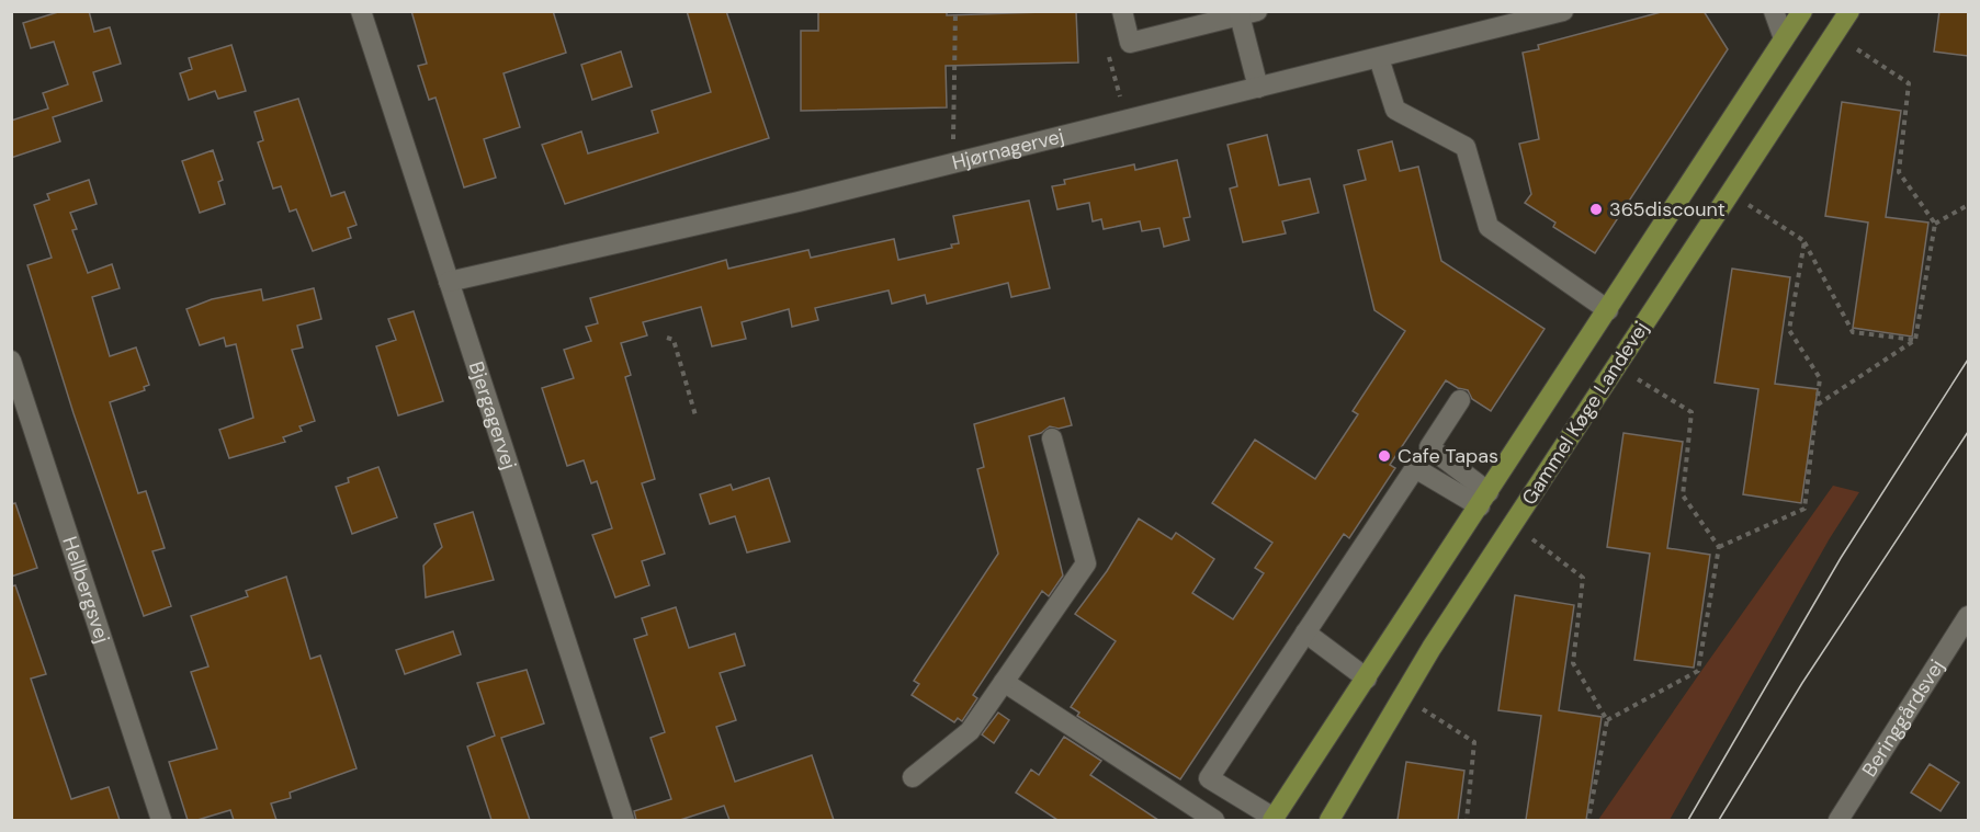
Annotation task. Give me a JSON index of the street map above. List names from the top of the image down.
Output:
{
  "streets": {
    "main road": ["Gammel Køge Landevej"],
    "street": [
      "Hjørnagervej",
      "Bjergagervej",
      "Hellbergsvej",
      "Beringgårdsvej"
    ]
  },
  "crossings": [
    ["Hjørnagervej", "Gammel Køge Landevej"],
    ["Hjørnagervej", "Bjergagervej"]
  ],
  "places": ["365discount", "Cafe Tapas"]
}
